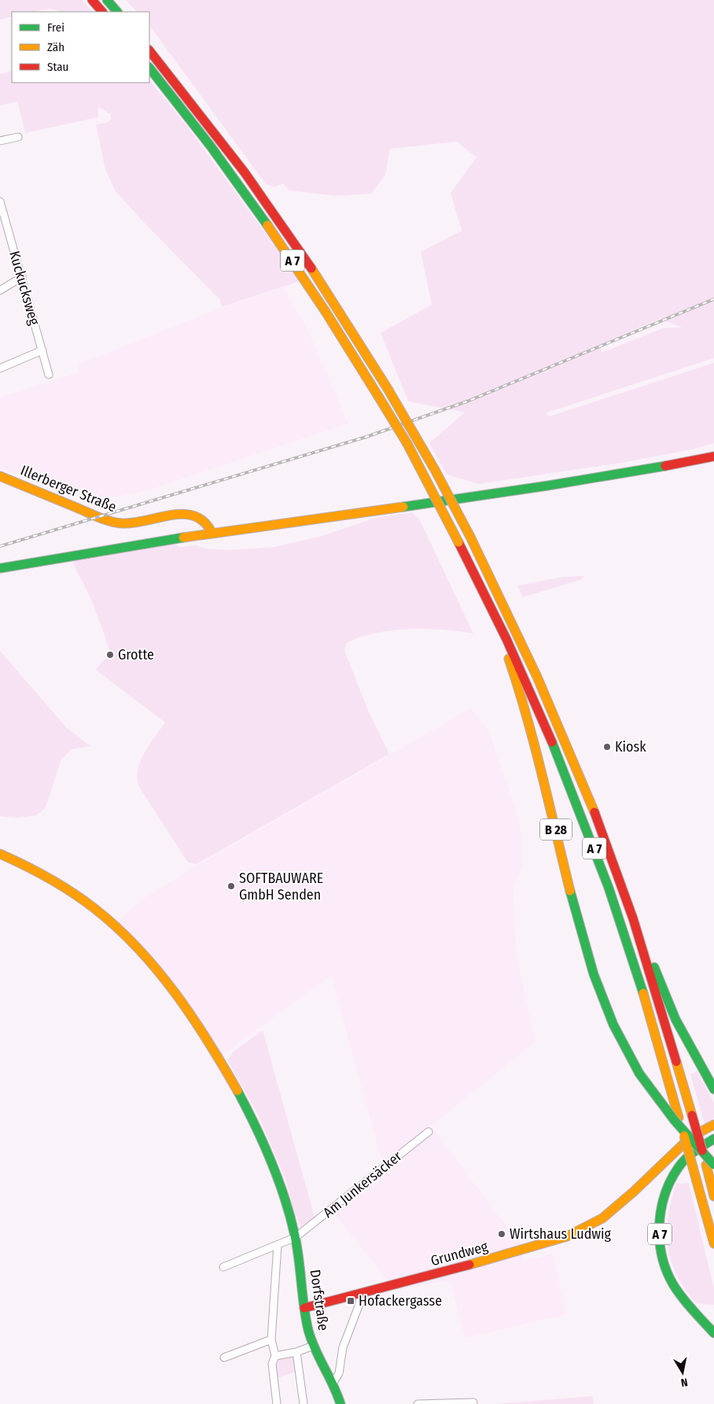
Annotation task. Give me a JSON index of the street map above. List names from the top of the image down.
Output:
{
  "streets": {
    "main road": [
      "A 7",
      "Illerberger Straße",
      "B 28",
      "Grundweg",
      "Dorfstraße"
    ],
    "street": ["Kuckucksweg", "Am Junkersäcker"]
  },
  "crossings": [
    ["A 7", "B 28"],
    ["Am Junkersäcker", "Dorfstraße"],
    ["Grundweg", "Dorfstraße"]
  ],
  "places": {
    "other": [
      "Grotte",
      "Kiosk",
      "SOFTBAUWARE GmbH Senden",
      "Wirtshaus Ludwig"
    ],
    "transit": ["Hofackergasse"]
  },
  "legend": ["Frei", "Zäh", "Stau"],
  "north": "bottom"
}
